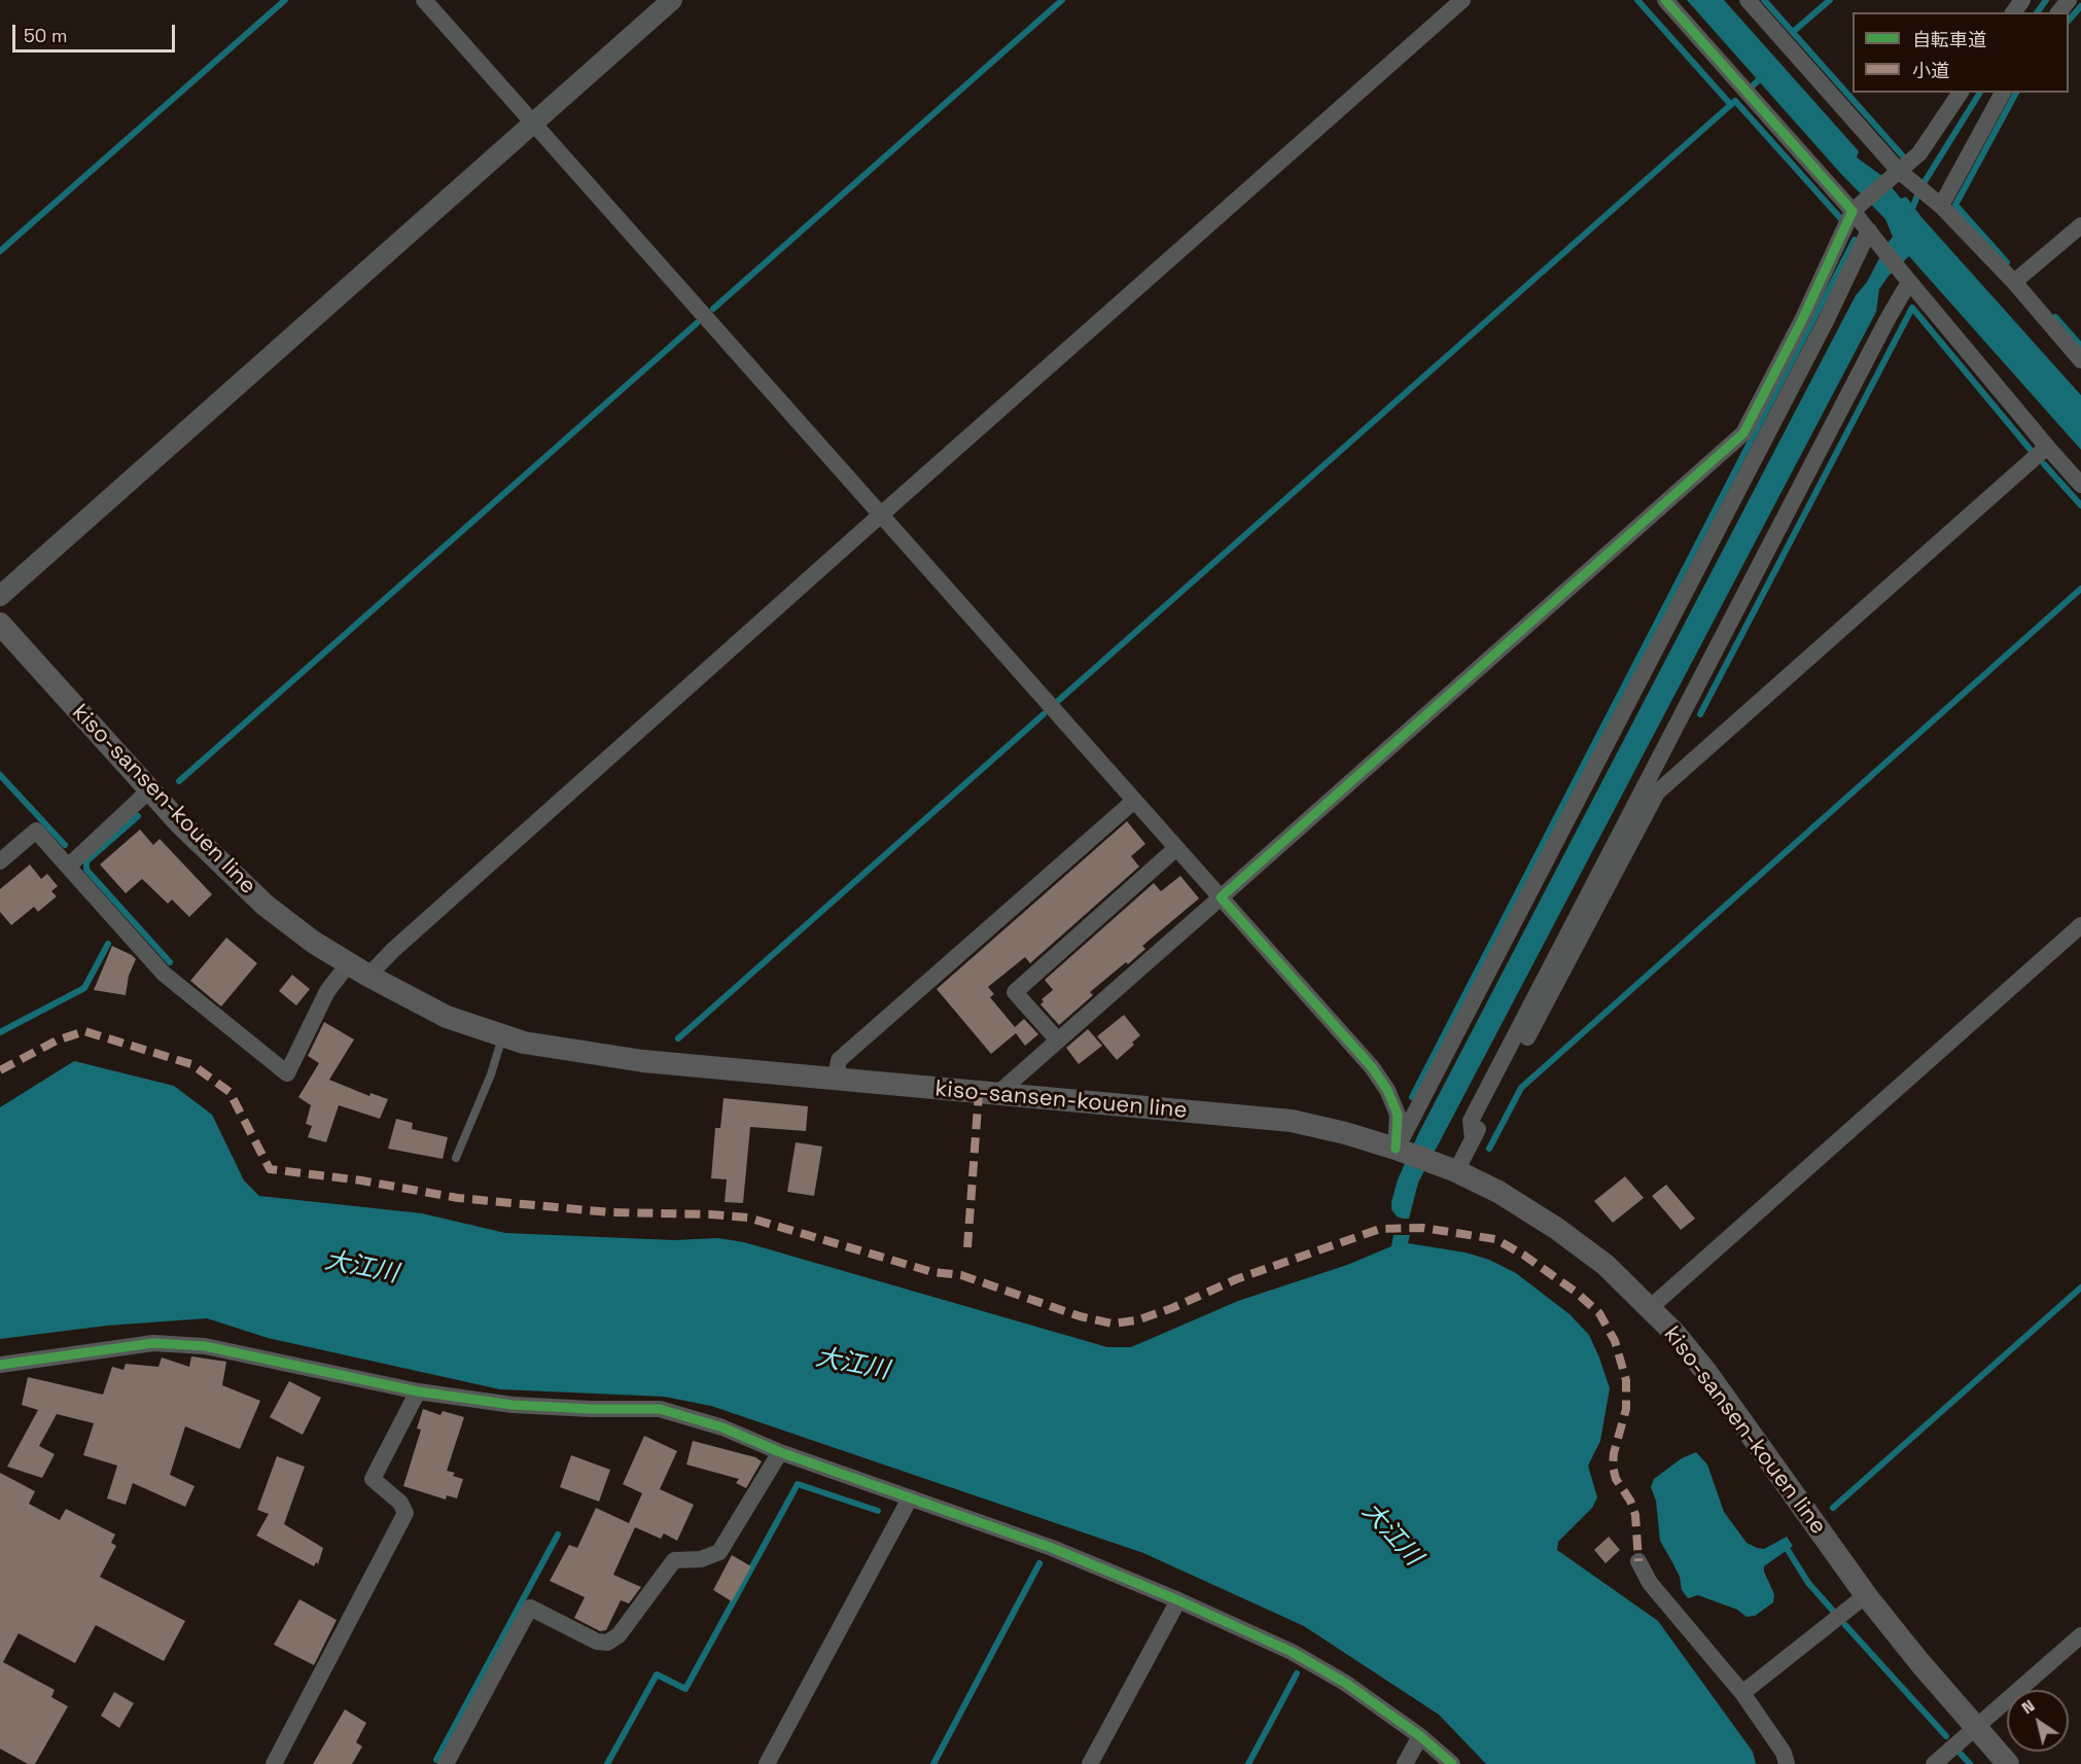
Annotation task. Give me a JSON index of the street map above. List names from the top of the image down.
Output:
{
  "streets": {
    "main road": ["kiso-sansen-kouen line"]
  },
  "water": ["大江川"],
  "legend": ["自転車道", "小道"],
  "scale_bar": "50 m",
  "north": "top left"
}
